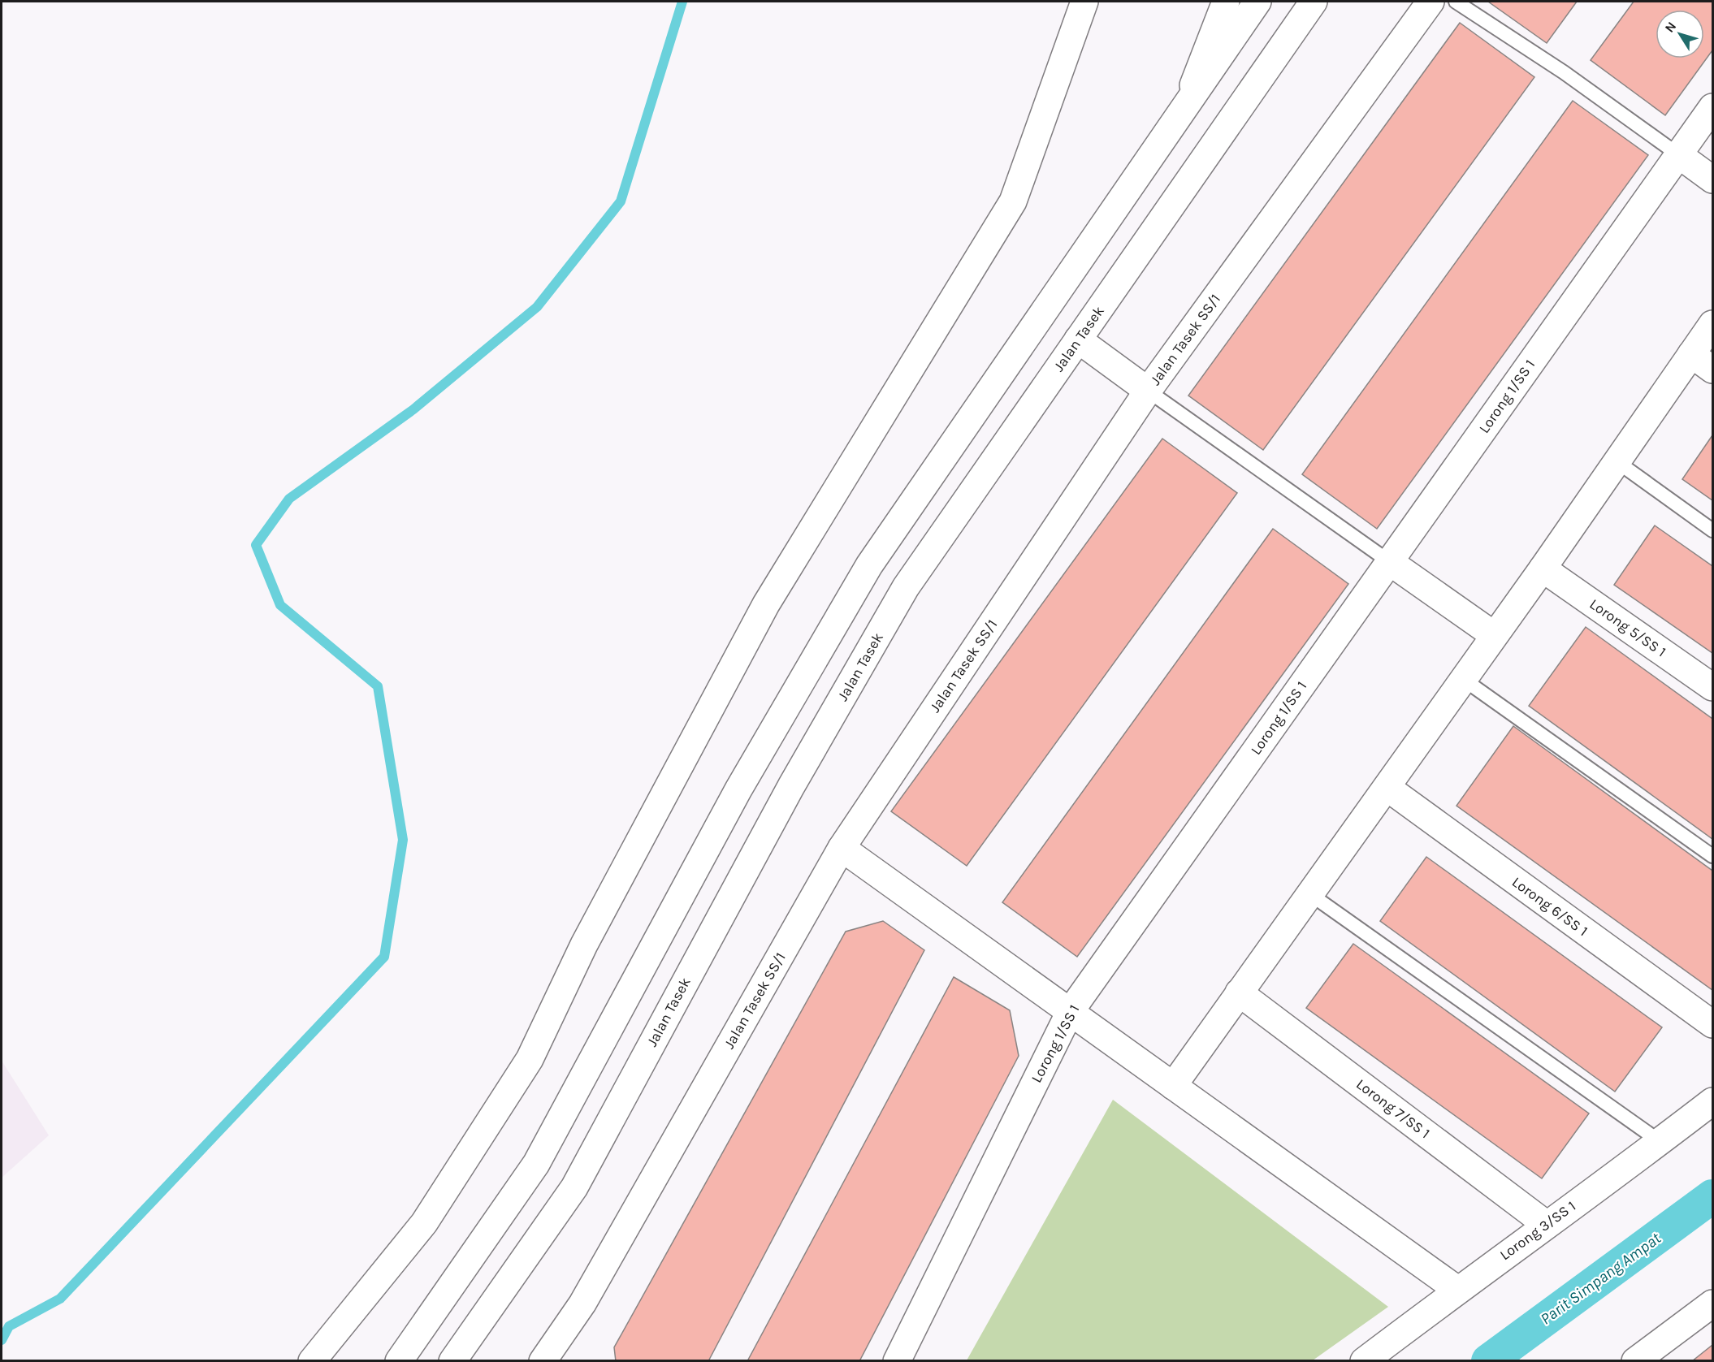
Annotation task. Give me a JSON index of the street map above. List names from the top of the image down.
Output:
{
  "streets": {
    "street": [
      "Jalan Tasek",
      "Jalan Tasek SS/1",
      "Lorong 1/SS 1",
      "Lorong 5/SS 1",
      "Lorong 6/SS 1",
      "Lorong 7/SS 1",
      "Lorong 3/SS 1"
    ]
  },
  "crossings": [
    ["Lorong 7/SS 1", "Lorong 3/SS 1"]
  ],
  "water": ["Parit Simpang Ampat"],
  "north": "top left"
}
